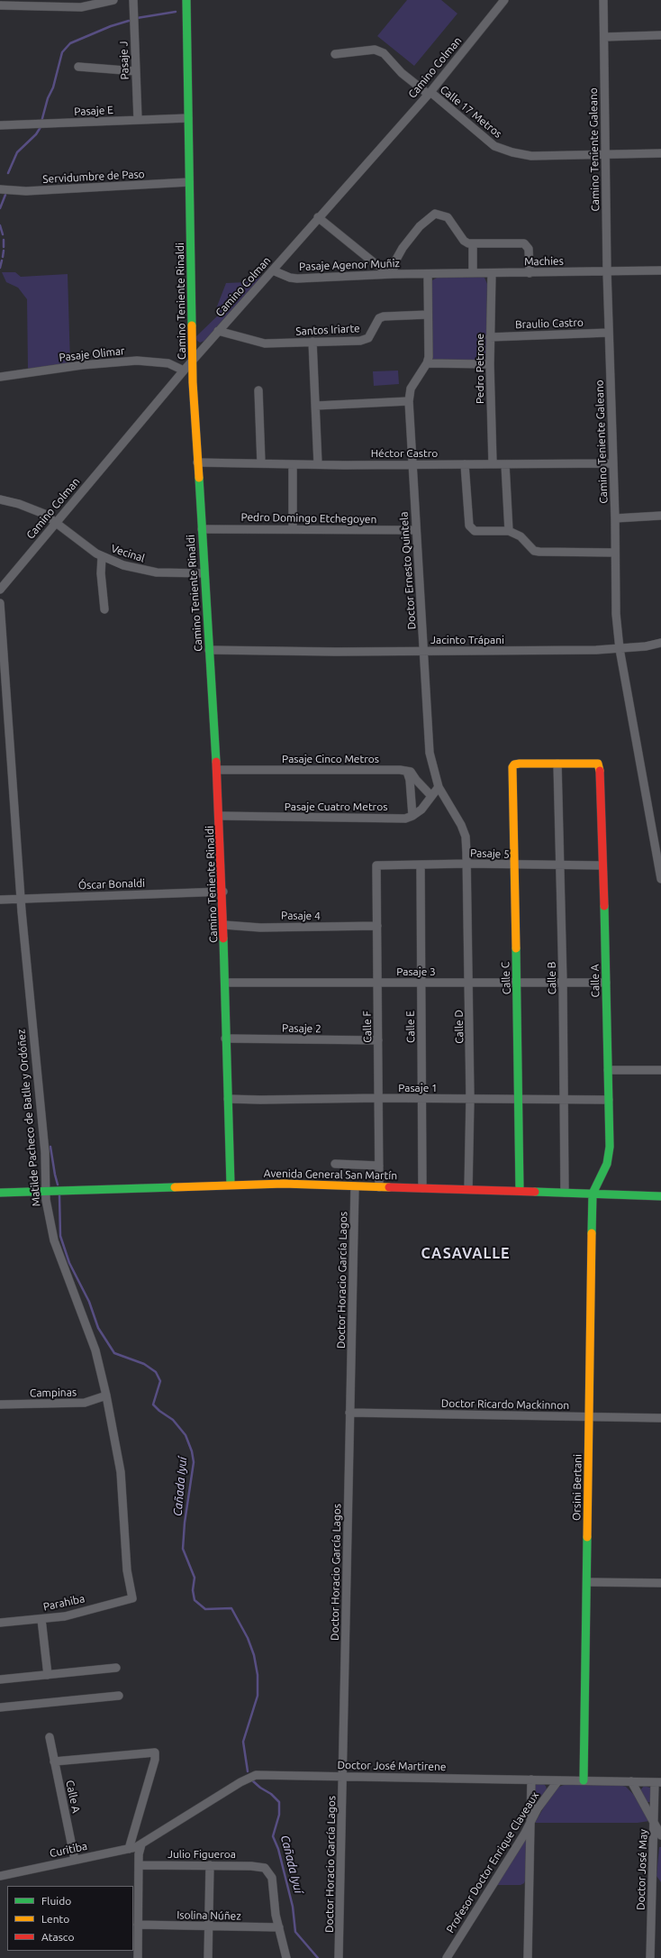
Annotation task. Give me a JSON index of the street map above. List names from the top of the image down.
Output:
{
  "streets": {
    "street": [
      "Pasaje J",
      "Camino Colman",
      "Pasaje E",
      "Calle 17 Metros",
      "Camino Teniente Galeano",
      "Servidumbre de Paso",
      "Machies",
      "Pasaje Agenor Muñiz",
      "Camino Teniente Rinaldi",
      "Braulio Castro",
      "Santos Iriarte",
      "Pasaje Olimar",
      "Pedro Petrone",
      "Héctor Castro",
      "Pedro Domingo Etchegoyen",
      "Vecinal",
      "Doctor Ernesto Quintela",
      "Jacinto Trápani",
      "Pasaje Cinco Metros",
      "Pasaje Cuatro Metros",
      "Pasaje 5",
      "Óscar Bonaldi",
      "Pasaje 4",
      "Pasaje 3",
      "Calle C",
      "Calle B",
      "Calle A",
      "Calle F",
      "Calle E",
      "Calle D",
      "Pasaje 2",
      "Pasaje 1",
      "Matilde Pacheco de Batlle y Ordóñez",
      "Avenida General San Martín",
      "Doctor Horacio García Lagos",
      "Campinas",
      "Doctor Ricardo Mackinnon",
      "Orsini Bertani",
      "Parahiba",
      "Doctor José Martirene",
      "Curitiba",
      "Julio Figueroa",
      "Profesor Doctor Enrique Claveaux",
      "Doctor José May",
      "Isolina Núñez"
    ]
  },
  "crossings": [
    ["Pasaje J", "Pasaje E"],
    ["Camino Colman", "Calle 17 Metros"],
    ["Camino Colman", "Pasaje Agenor Muñiz"],
    ["Camino Colman", "Camino Teniente Rinaldi"],
    ["Camino Colman", "Santos Iriarte"],
    ["Camino Colman", "Pasaje Olimar"],
    ["Camino Colman", "Vecinal"],
    ["Pasaje E", "Camino Teniente Rinaldi"],
    ["Calle 17 Metros", "Camino Teniente Galeano"],
    ["Camino Teniente Galeano", "Machies"],
    ["Camino Teniente Galeano", "Braulio Castro"],
    ["Camino Teniente Galeano", "Héctor Castro"],
    ["Camino Teniente Galeano", "Jacinto Trápani"],
    ["Servidumbre de Paso", "Camino Teniente Rinaldi"],
    ["Machies", "Pasaje Agenor Muñiz"],
    ["Machies", "Pedro Petrone"],
    ["Machies", "Doctor Ernesto Quintela"],
    ["Pasaje Agenor Muñiz", "Doctor Ernesto Quintela"],
    ["Camino Teniente Rinaldi", "Héctor Castro"],
    ["Camino Teniente Rinaldi", "Pedro Domingo Etchegoyen"],
    ["Camino Teniente Rinaldi", "Vecinal"],
    ["Camino Teniente Rinaldi", "Jacinto Trápani"],
    ["Camino Teniente Rinaldi", "Pasaje Cinco Metros"],
    ["Camino Teniente Rinaldi", "Pasaje Cuatro Metros"],
    ["Camino Teniente Rinaldi", "Óscar Bonaldi"],
    ["Camino Teniente Rinaldi", "Pasaje 4"],
    ["Camino Teniente Rinaldi", "Pasaje 3"],
    ["Camino Teniente Rinaldi", "Pasaje 2"],
    ["Camino Teniente Rinaldi", "Pasaje 1"],
    ["Camino Teniente Rinaldi", "Avenida General San Martín"],
    ["Braulio Castro", "Pedro Petrone"],
    ["Santos Iriarte", "Doctor Ernesto Quintela"],
    ["Pedro Petrone", "Héctor Castro"],
    ["Héctor Castro", "Doctor Ernesto Quintela"],
    ["Pedro Domingo Etchegoyen", "Doctor Ernesto Quintela"],
    ["Doctor Ernesto Quintela", "Jacinto Trápani"],
    ["Doctor Ernesto Quintela", "Pasaje 5"],
    ["Doctor Ernesto Quintela", "Calle D"],
    ["Pasaje 5", "Calle C"],
    ["Pasaje 5", "Calle B"],
    ["Pasaje 5", "Calle A"],
    ["Pasaje 5", "Calle F"],
    ["Pasaje 5", "Calle E"],
    ["Pasaje 5", "Calle D"],
    ["Óscar Bonaldi", "Matilde Pacheco de Batlle y Ordóñez"],
    ["Pasaje 4", "Calle F"],
    ["Pasaje 3", "Calle C"],
    ["Pasaje 3", "Calle B"],
    ["Pasaje 3", "Calle A"],
    ["Pasaje 3", "Calle F"],
    ["Pasaje 3", "Calle E"],
    ["Pasaje 3", "Calle D"],
    ["Calle C", "Calle B"],
    ["Calle C", "Calle A"],
    ["Calle C", "Pasaje 1"],
    ["Calle C", "Avenida General San Martín"],
    ["Calle B", "Calle A"],
    ["Calle B", "Pasaje 1"],
    ["Calle B", "Avenida General San Martín"],
    ["Calle A", "Pasaje 1"],
    ["Calle A", "Avenida General San Martín"],
    ["Calle A", "Orsini Bertani"],
    ["Calle A", "Curitiba"],
    ["Calle F", "Pasaje 2"],
    ["Calle F", "Pasaje 1"],
    ["Calle F", "Avenida General San Martín"],
    ["Calle E", "Pasaje 1"],
    ["Calle E", "Avenida General San Martín"],
    ["Calle D", "Pasaje 1"],
    ["Calle D", "Avenida General San Martín"],
    ["Matilde Pacheco de Batlle y Ordóñez", "Avenida General San Martín"],
    ["Matilde Pacheco de Batlle y Ordóñez", "Campinas"],
    ["Matilde Pacheco de Batlle y Ordóñez", "Parahiba"],
    ["Avenida General San Martín", "Doctor Horacio García Lagos"],
    ["Avenida General San Martín", "Orsini Bertani"],
    ["Doctor Horacio García Lagos", "Doctor Ricardo Mackinnon"],
    ["Doctor Horacio García Lagos", "Doctor José Martirene"],
    ["Doctor Ricardo Mackinnon", "Orsini Bertani"],
    ["Orsini Bertani", "Doctor José Martirene"],
    ["Doctor José Martirene", "Curitiba"],
    ["Doctor José Martirene", "Profesor Doctor Enrique Claveaux"],
    ["Doctor José Martirene", "Doctor José May"],
    ["Julio Figueroa", "Isolina Núñez"]
  ],
  "districts": ["CASAVALLE"],
  "water": ["Cañada Iyuí"],
  "legend": ["Fluido", "Lento", "Atasco"]
}
